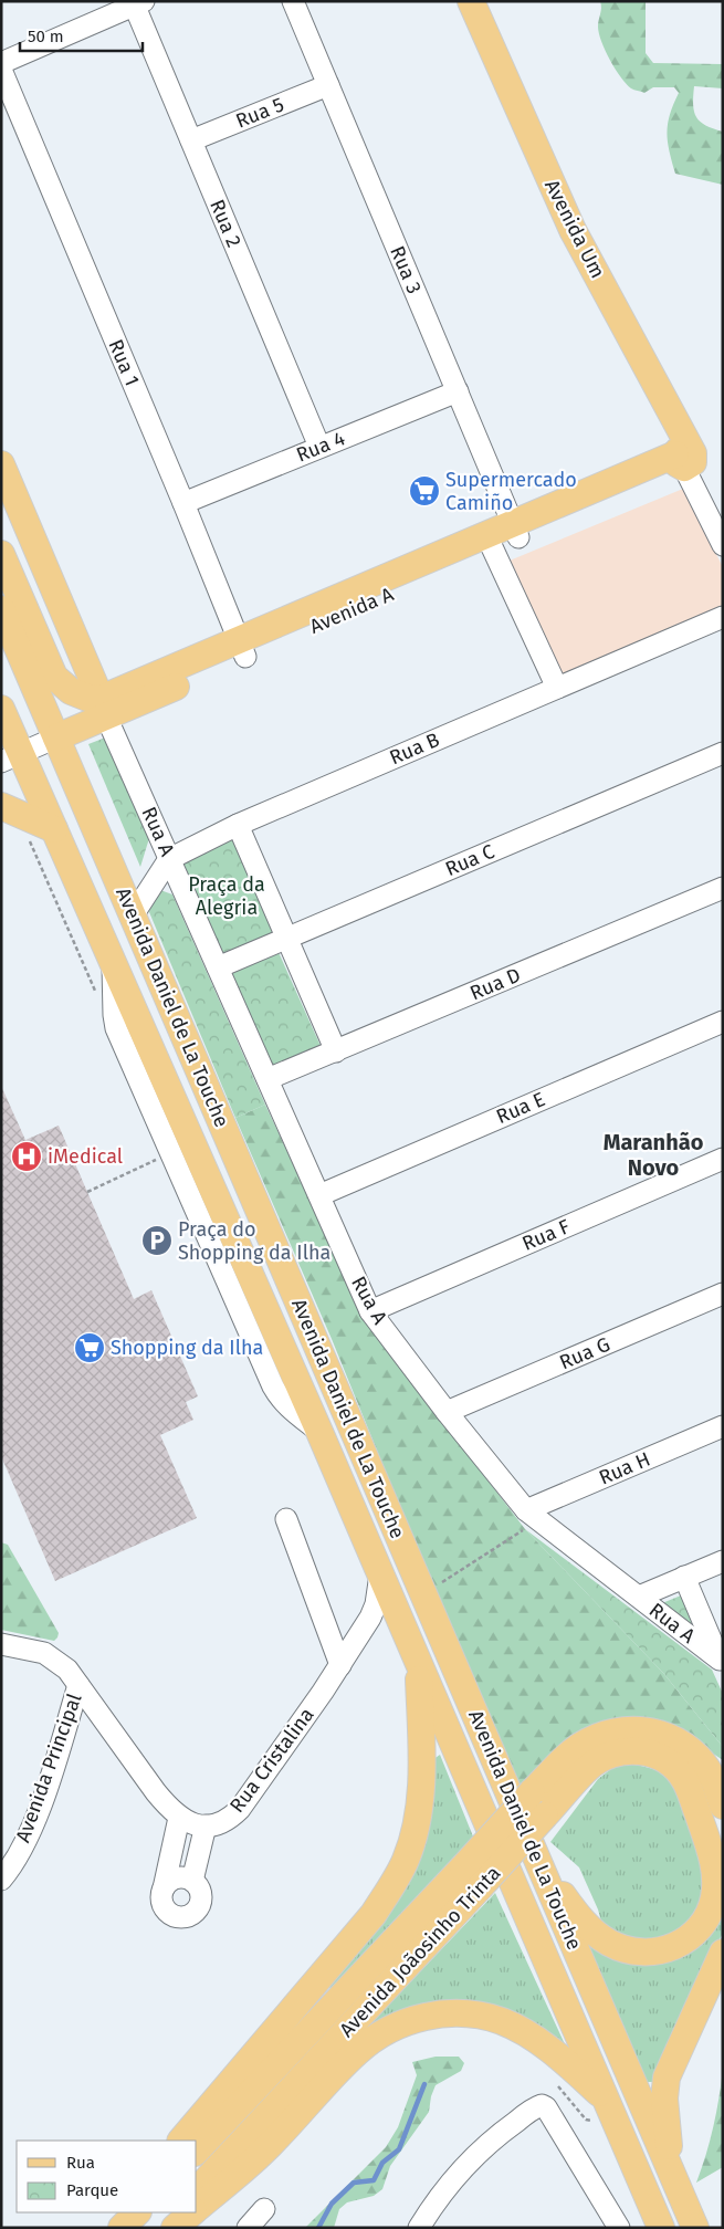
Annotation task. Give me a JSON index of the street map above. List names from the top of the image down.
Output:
{
  "streets": {
    "main road": [
      "Avenida Um",
      "Avenida A",
      "Rua A",
      "Avenida Daniel de La Touche",
      "Avenida Joãosinho Trinta"
    ],
    "street": [
      "Rua 5",
      "Rua 2",
      "Rua 3",
      "Rua 1",
      "Rua 4",
      "Rua B",
      "Rua C",
      "Rua D",
      "Rua E",
      "Rua F",
      "Rua G",
      "Rua H",
      "Rua Cristalina",
      "Avenida Principal"
    ]
  },
  "crossings": [
    ["Rua 5", "Rua 2"],
    ["Rua 5", "Rua 3"],
    ["Rua 2", "Rua 4"],
    ["Avenida Um", "Avenida A"],
    ["Rua 3", "Rua 4"],
    ["Rua 3", "Avenida A"],
    ["Rua 1", "Rua 4"],
    ["Rua 1", "Avenida A"],
    ["Avenida A", "Rua A"],
    ["Avenida A", "Avenida Daniel de La Touche"],
    ["Rua B", "Rua A"],
    ["Rua B", "Avenida Daniel de La Touche"],
    ["Rua A", "Rua C"],
    ["Rua A", "Rua D"],
    ["Rua A", "Rua E"],
    ["Rua A", "Rua F"],
    ["Rua A", "Rua G"],
    ["Rua A", "Rua H"],
    ["Avenida Daniel de La Touche", "Rua Cristalina"],
    ["Avenida Daniel de La Touche", "Avenida Joãosinho Trinta"]
  ],
  "districts": ["Maranhão Novo"],
  "parks": ["Praça da Alegria"],
  "places": {
    "supermarket": ["Supermercado Camiño", "Shopping da Ilha"],
    "hospital": ["iMedical"],
    "parking": ["Praça do Shopping da Ilha"]
  },
  "legend": ["Rua", "Parque"],
  "scale_bar": "50 m"
}
